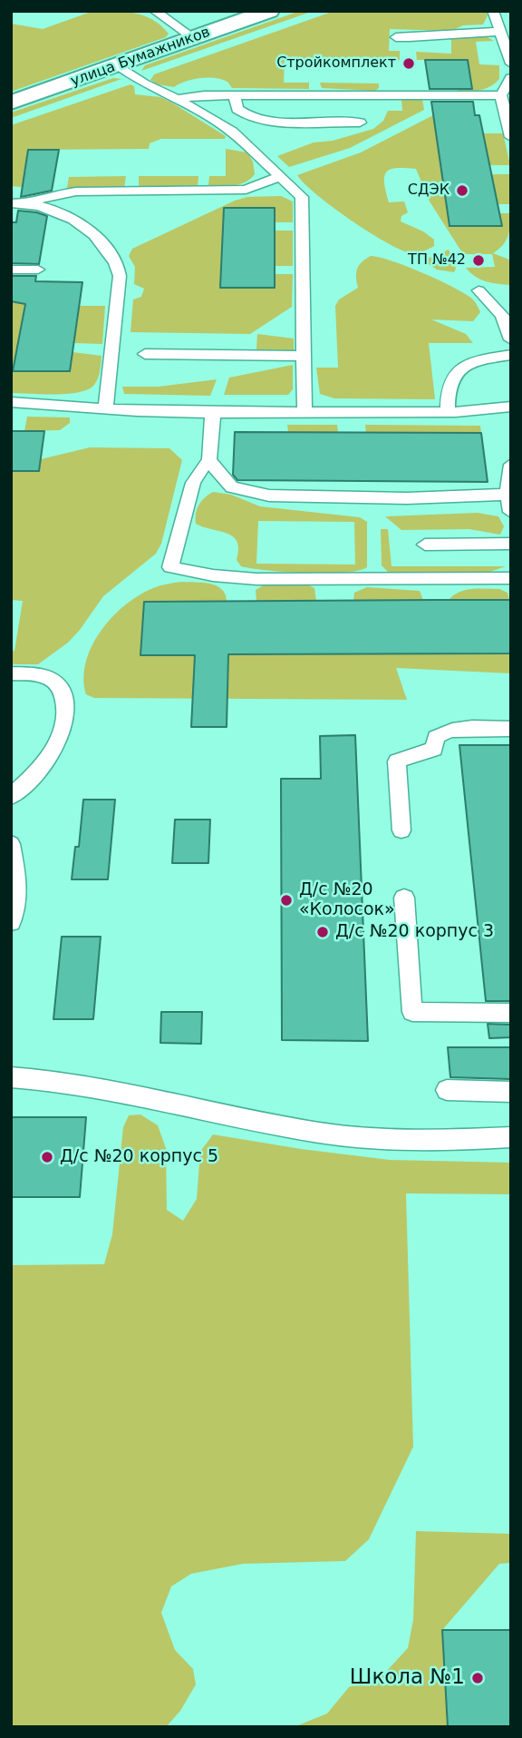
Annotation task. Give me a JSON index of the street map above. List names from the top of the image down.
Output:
{
  "streets": {
    "street": ["улица Бумажников"]
  },
  "places": [
    "Стройкомплект",
    "СДЭК",
    "ТП №42",
    "Д/с №20 «Колосок»",
    "Д/с №20 корпус 3",
    "Д/с №20 корпус 5",
    "Школа №1"
  ]
}
